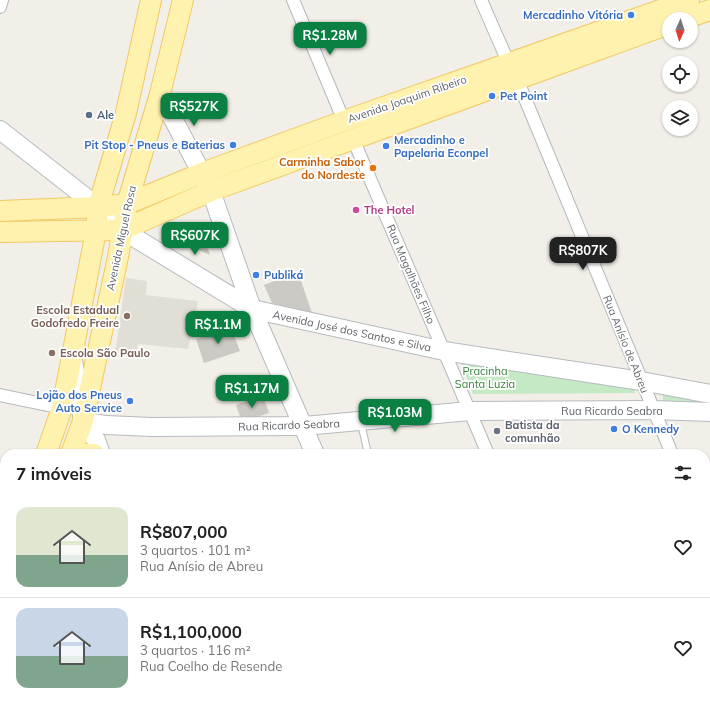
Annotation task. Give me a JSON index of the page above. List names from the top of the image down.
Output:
{
  "streets": {
    "main road": [
      "Avenida Joaquim Ribeiro",
      "Avenida Miguel Rosa",
      "Avenida José dos Santos e Silva",
      "Rua Ricardo Seabra"
    ],
    "street": ["Rua Magalhães Filho", "Rua Anísio de Abreu"]
  },
  "crossings": [
    ["Avenida Joaquim Ribeiro", "Avenida Miguel Rosa"],
    ["Avenida Joaquim Ribeiro", "Rua Magalhães Filho"],
    ["Avenida Joaquim Ribeiro", "Avenida José dos Santos e Silva"],
    ["Avenida Joaquim Ribeiro", "Rua Anísio de Abreu"],
    ["Avenida Miguel Rosa", "Avenida José dos Santos e Silva"],
    ["Avenida Miguel Rosa", "Rua Ricardo Seabra"],
    ["Rua Magalhães Filho", "Avenida José dos Santos e Silva"],
    ["Rua Magalhães Filho", "Rua Ricardo Seabra"],
    ["Avenida José dos Santos e Silva", "Rua Anísio de Abreu"],
    ["Rua Anísio de Abreu", "Rua Ricardo Seabra"]
  ],
  "parks": ["Pracinha Santa Luzia"],
  "places": [
    "Mercadinho Vitória",
    "Pet Point",
    "Ale",
    "Pit Stop - Pneus e Baterias",
    "Mercadinho e Papelaria Econpel",
    "Carminha Sabor do Nordeste",
    "The Hotel",
    "Publiká",
    "Escola Estadual Godofredo Freire",
    "Escola São Paulo",
    "Lojão dos Pneus Auto Service",
    "O Kennedy",
    "Batista da comunhão"
  ],
  "north": "bottom",
  "page": {
    "price": [
      "R$1.28M",
      "R$527K",
      "R$607K",
      "R$807K",
      "R$1.1M",
      "R$1.17M",
      "R$1.03M"
    ],
    "heading": "7 imóveis",
    "list": [
      {
        "name": "R$807,000",
        "note": "3 quartos · 101 m² · Rua Anísio de Abreu"
      },
      {
        "name": "R$1,100,000",
        "note": "3 quartos · 116 m² · Rua Coelho de Resende"
      }
    ]
  }
}
